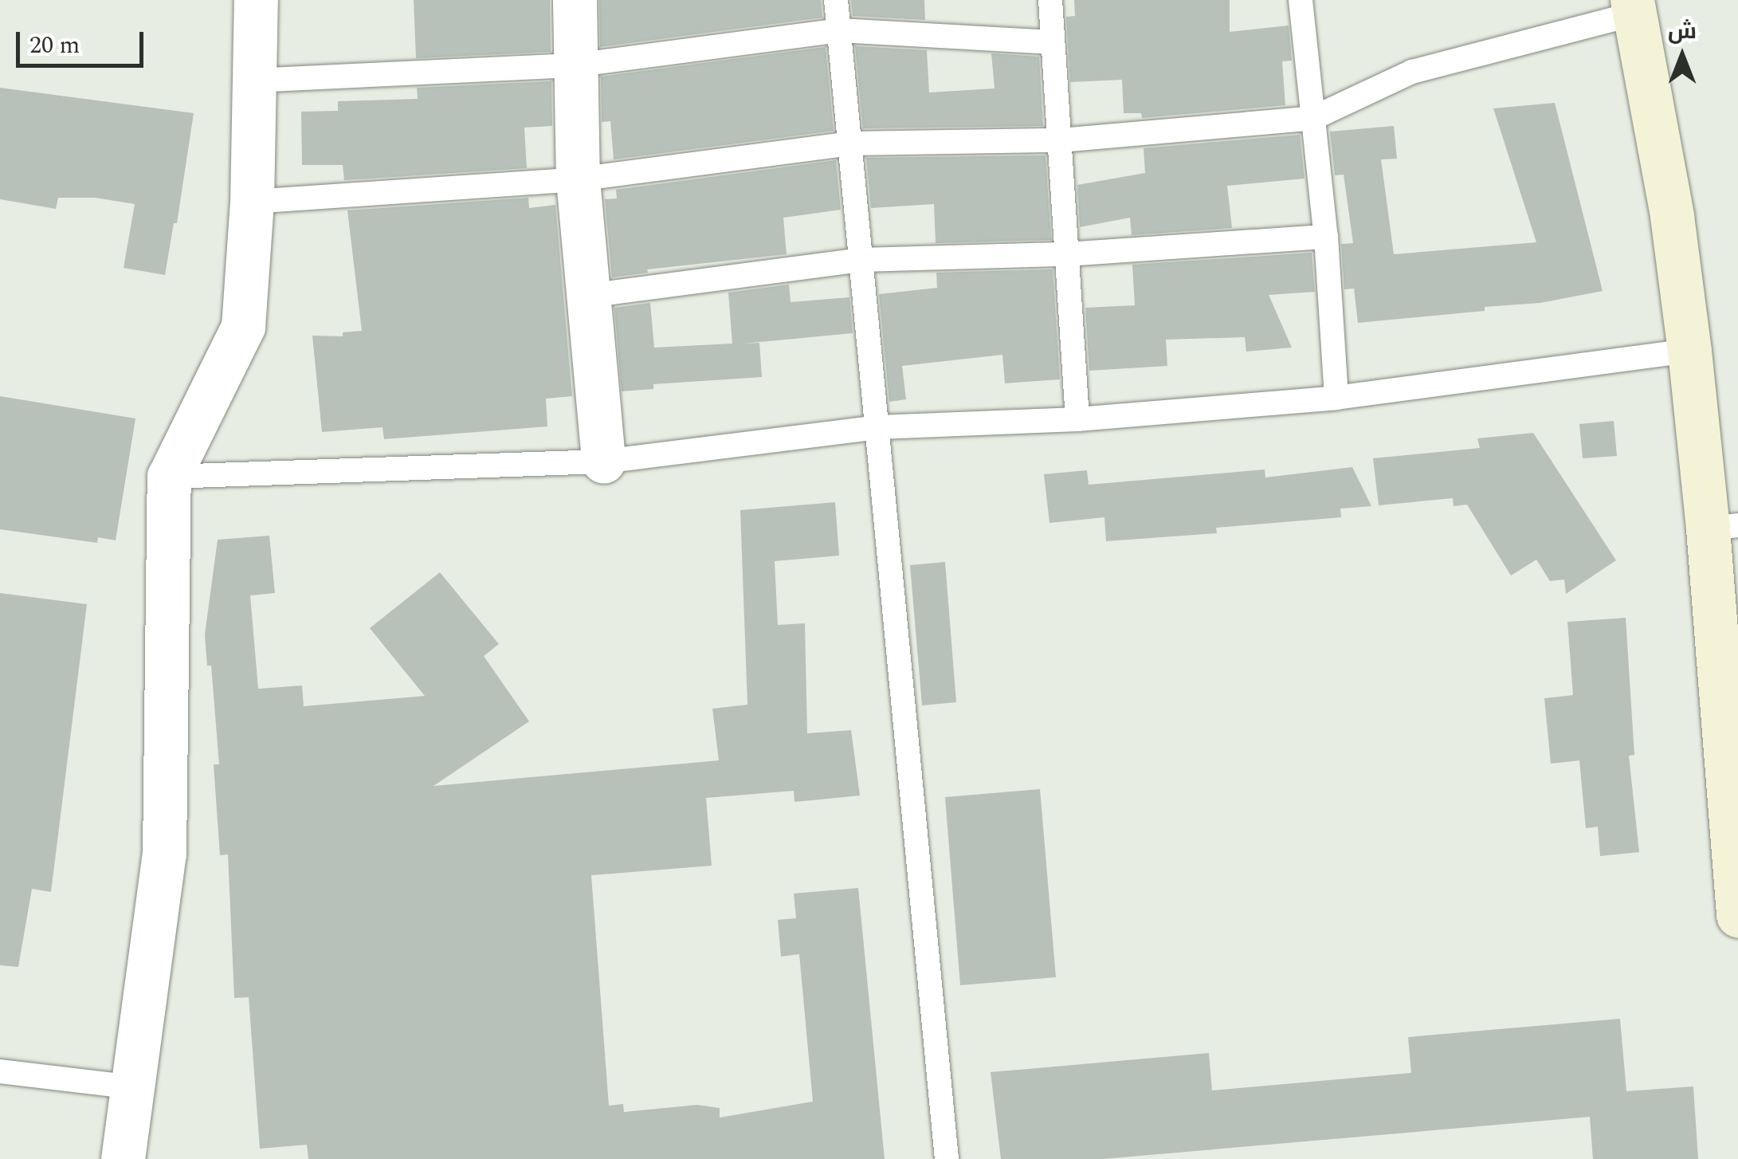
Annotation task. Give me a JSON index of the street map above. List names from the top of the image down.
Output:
{
  "scale_bar": "20 m",
  "north": "top"
}
